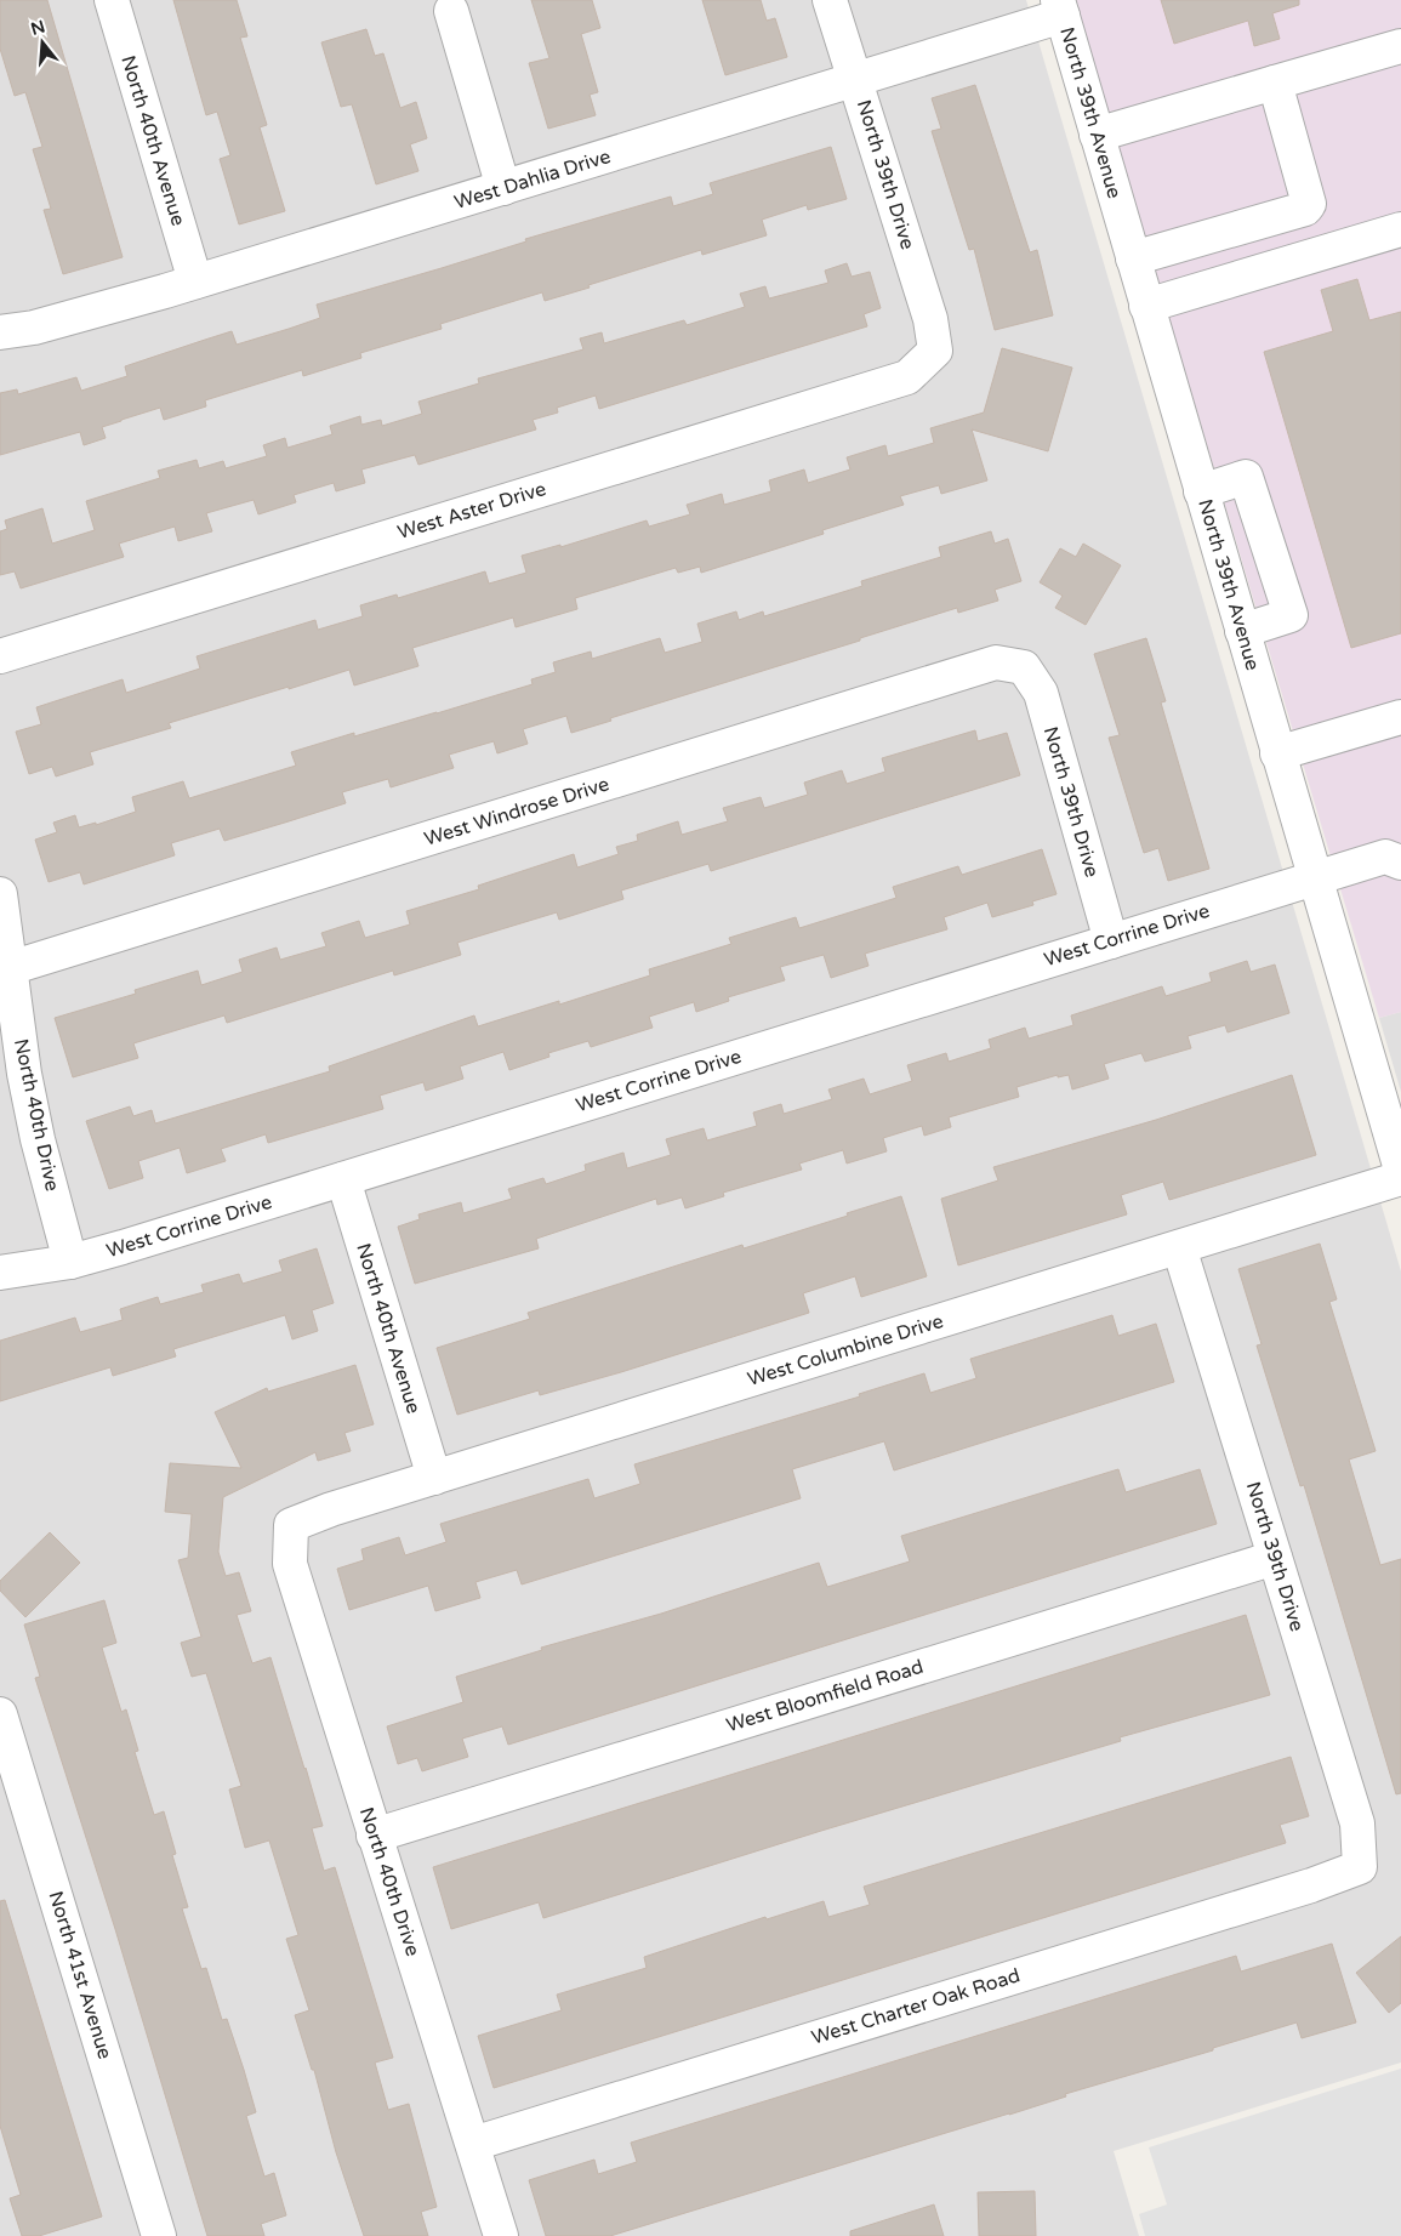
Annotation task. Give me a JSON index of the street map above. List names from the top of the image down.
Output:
{
  "streets": {
    "street": [
      "North 39th Avenue",
      "North 40th Avenue",
      "North 39th Drive",
      "West Dahlia Drive",
      "West Aster Drive",
      "West Windrose Drive",
      "West Corrine Drive",
      "North 40th Drive",
      "West Columbine Drive",
      "West Bloomfield Road",
      "North 41st Avenue",
      "West Charter Oak Road"
    ]
  },
  "crossings": [
    ["North 39th Avenue", "West Dahlia Drive"],
    ["North 39th Avenue", "West Corrine Drive"],
    ["North 40th Avenue", "West Dahlia Drive"],
    ["North 40th Avenue", "West Corrine Drive"],
    ["North 40th Avenue", "West Columbine Drive"],
    ["North 39th Drive", "West Dahlia Drive"],
    ["North 39th Drive", "West Aster Drive"],
    ["North 39th Drive", "West Windrose Drive"],
    ["North 39th Drive", "West Corrine Drive"],
    ["North 39th Drive", "West Columbine Drive"],
    ["North 39th Drive", "West Bloomfield Road"],
    ["North 39th Drive", "West Charter Oak Road"],
    ["West Windrose Drive", "North 40th Drive"],
    ["West Corrine Drive", "North 40th Drive"],
    ["North 40th Drive", "West Columbine Drive"],
    ["North 40th Drive", "West Bloomfield Road"],
    ["North 40th Drive", "West Charter Oak Road"]
  ],
  "north": "top"
}
